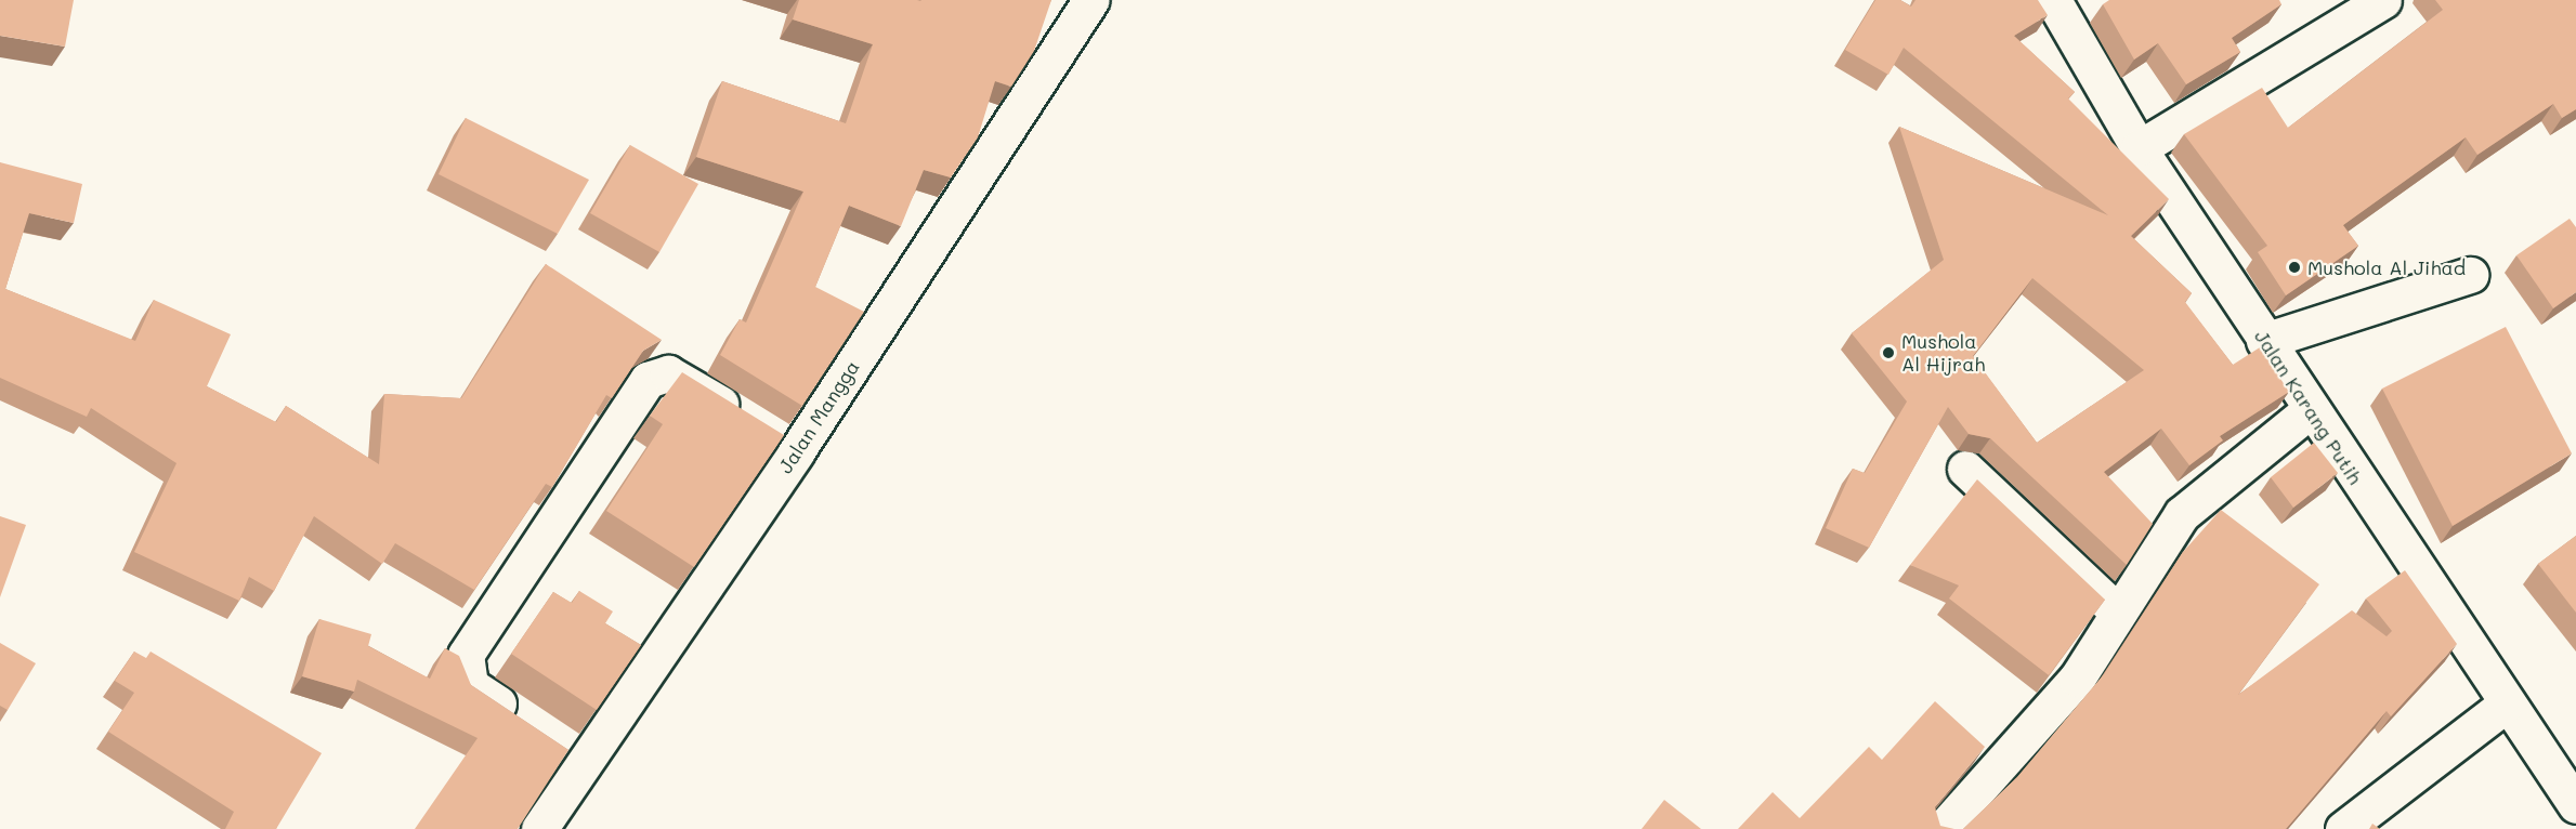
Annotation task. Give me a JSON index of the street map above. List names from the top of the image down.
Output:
{
  "streets": {
    "street": ["Jalan Karang Putih", "Jalan Mangga"]
  },
  "places": ["Mushola Al Jihad", "Mushola Al Hijrah"]
}
